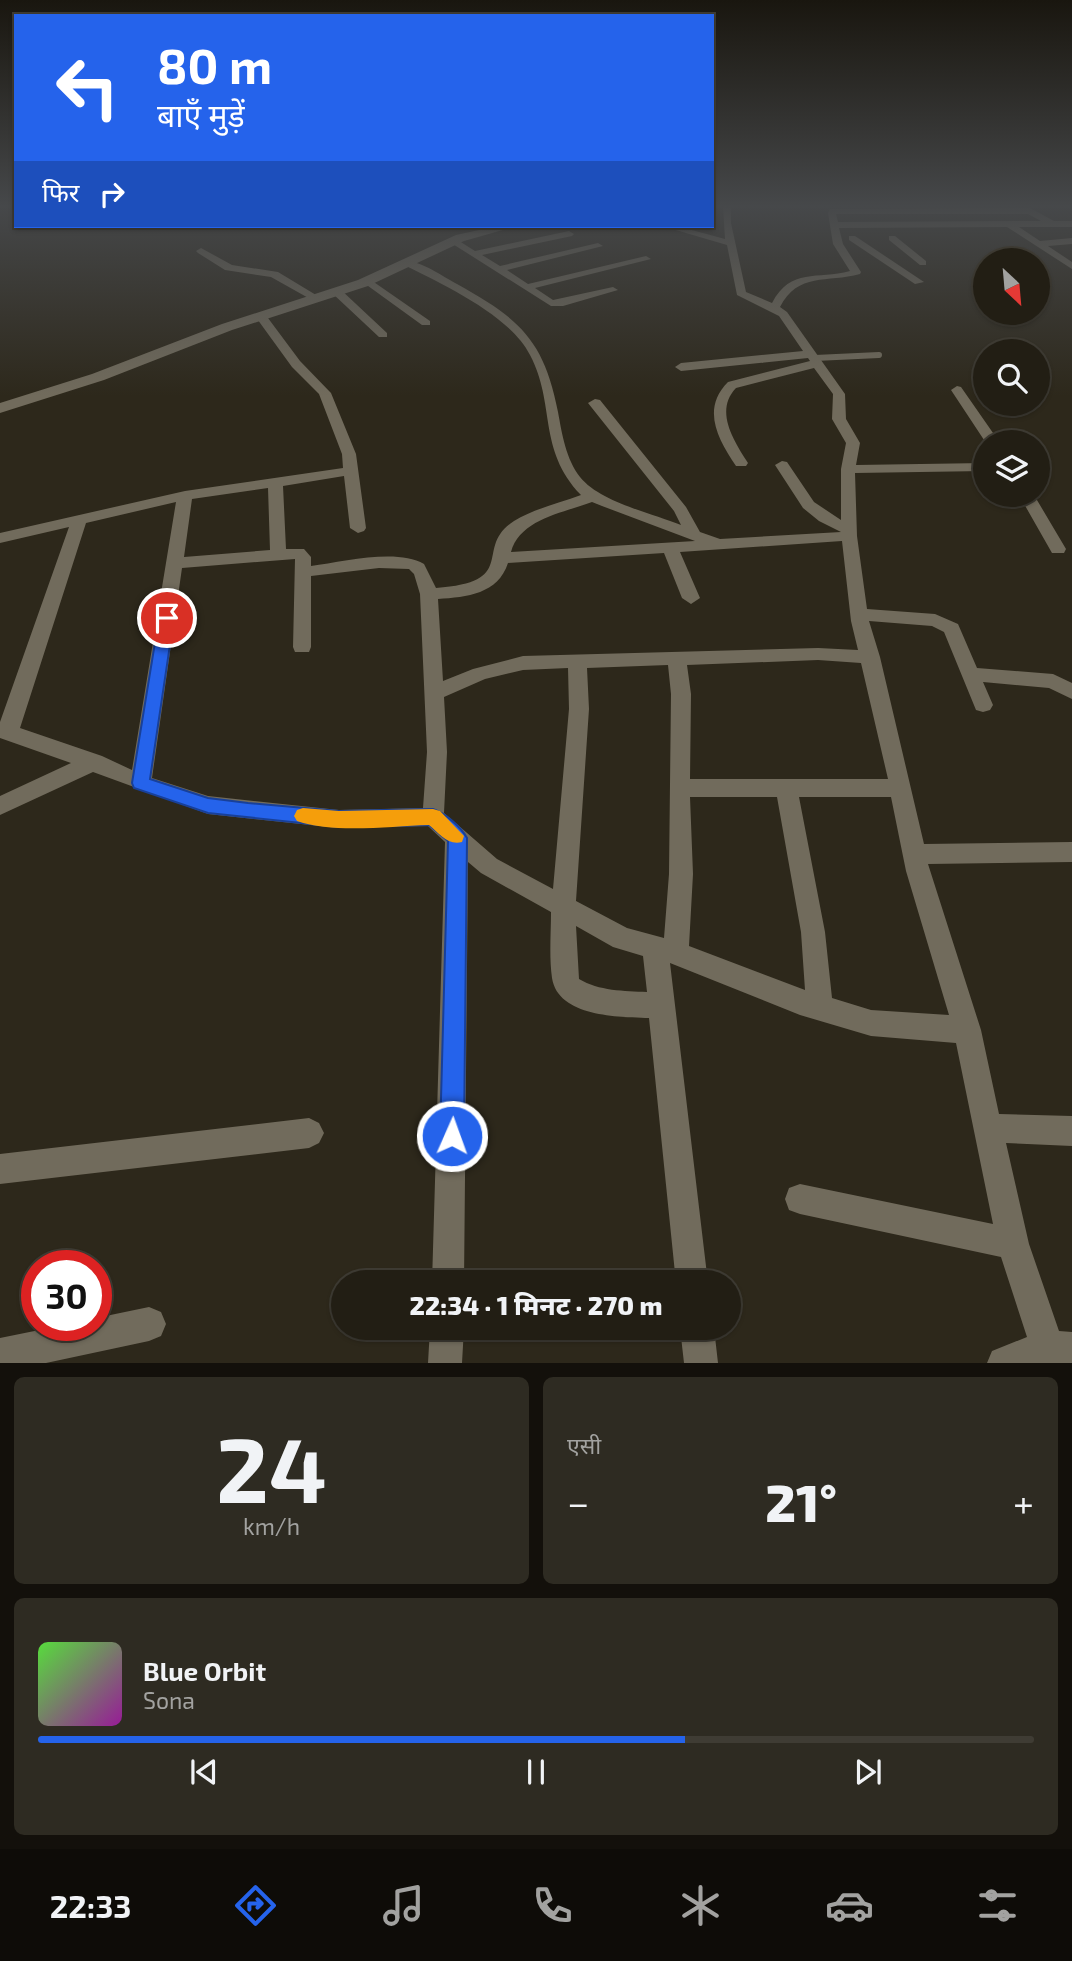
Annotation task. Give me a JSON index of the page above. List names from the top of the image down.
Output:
{
  "north": "bottom right",
  "page": {
    "turn": ["80 m", "बाएँ मुड़ें"],
    "then": "फिर",
    "limit": "30",
    "trip": "22:34 · 1 मिनट · 270 m",
    "tile": [
      ["24", "km/h"],
      "एसी"
    ],
    "heat": ["−", "21°", "+"],
    "song": ["Blue Orbit", "Sona"],
    "tabs": "22:33"
  }
}
